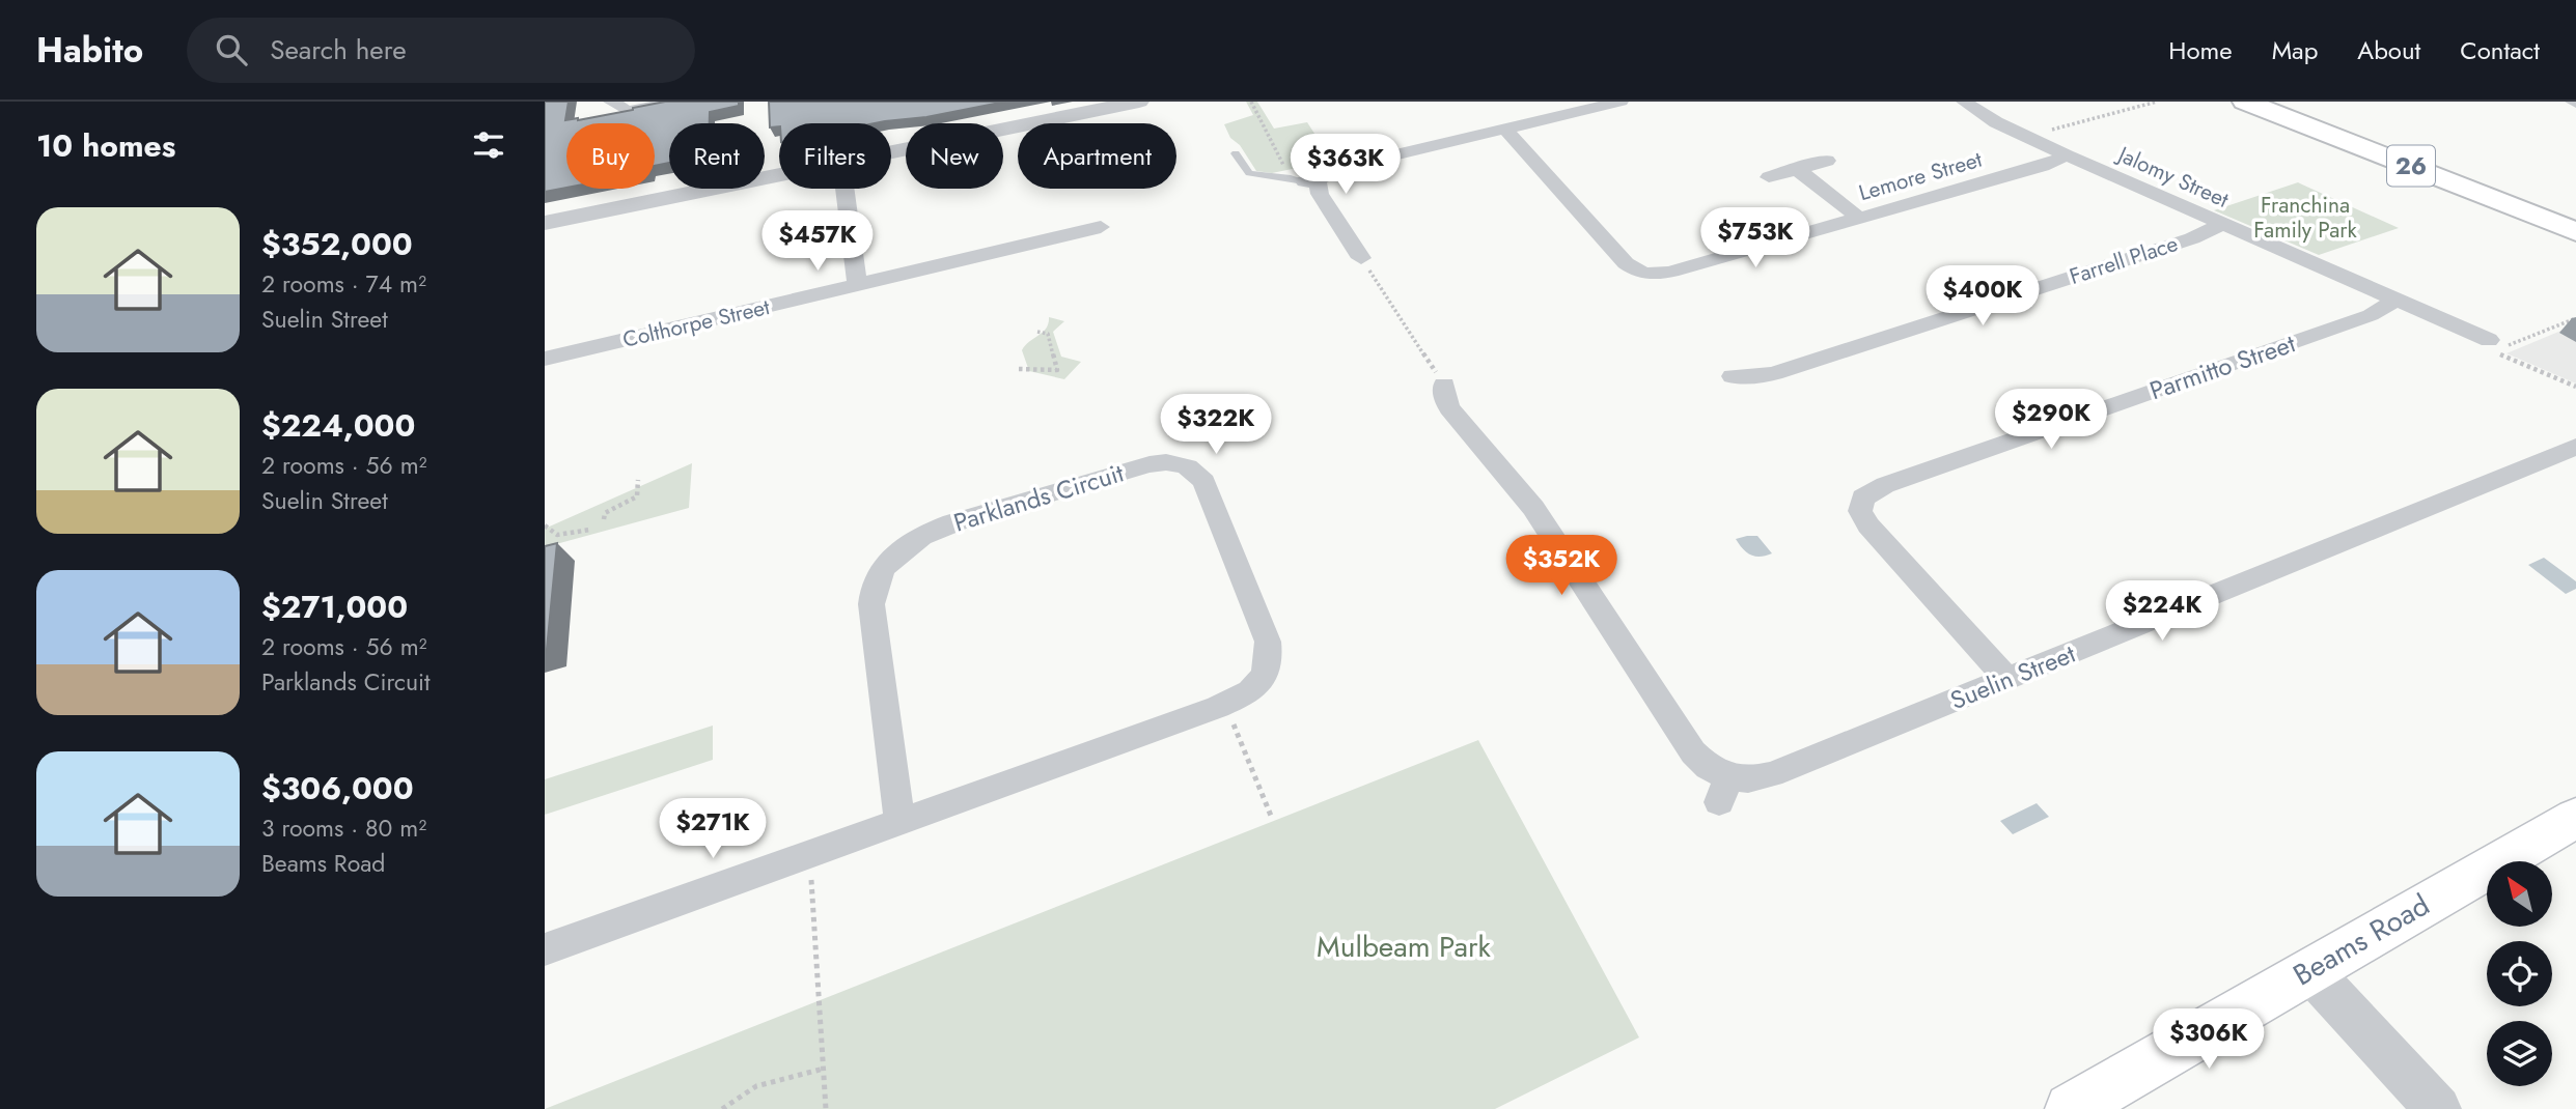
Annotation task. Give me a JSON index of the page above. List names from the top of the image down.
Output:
{
  "streets": {
    "highway": ["26"],
    "main road": ["Beams Road"],
    "street": [
      "Lemore Street",
      "Jalomy Street",
      "Farrell Place",
      "Colthorpe Street",
      "Parmitto Street",
      "Parklands Circuit",
      "Suelin Street"
    ]
  },
  "crossings": [
    ["Lemore Street", "Jalomy Street"],
    ["Jalomy Street", "Farrell Place"],
    ["Jalomy Street", "Parmitto Street"],
    ["Parmitto Street", "Suelin Street"]
  ],
  "parks": ["Franchina Family Park", "Mulbeam Park"],
  "north": "top left",
  "page": {
    "header": "Habito",
    "search": "Search here",
    "nav": [
      "Home",
      "Map",
      "About",
      "Contact"
    ],
    "heading": "10 homes",
    "chip": [
      "Buy",
      "Rent",
      "Filters",
      "New",
      "Apartment"
    ],
    "price": [
      "$363K",
      "$753K",
      "$457K",
      "$400K",
      "$290K",
      "$322K",
      "$352K",
      "$224K",
      "$271K",
      "$306K"
    ],
    "list": [
      {
        "name": "$352,000",
        "note": "2 rooms · 74 m² · Suelin Street"
      },
      {
        "name": "$224,000",
        "note": "2 rooms · 56 m² · Suelin Street"
      },
      {
        "name": "$271,000",
        "note": "2 rooms · 56 m² · Parklands Circuit"
      },
      {
        "name": "$306,000",
        "note": "3 rooms · 80 m² · Beams Road"
      }
    ]
  }
}
